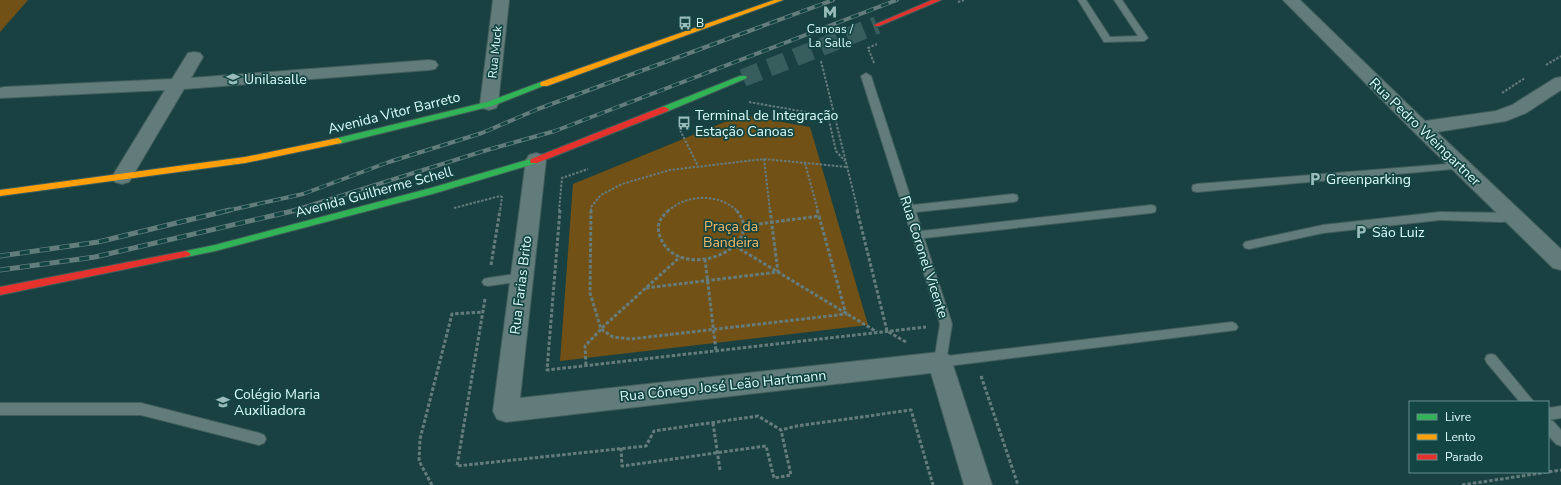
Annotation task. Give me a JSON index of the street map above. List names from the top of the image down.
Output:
{
  "streets": {
    "main road": ["Avenida Vitor Barreto", "Avenida Guilherme Schell"],
    "street": [
      "Rua Muck",
      "Rua Pedro Weingartner",
      "Rua Coronel Vicente",
      "Rua Farias Brito",
      "Rua Cônego José Leão Hartmann"
    ]
  },
  "crossings": [
    ["Rua Muck", "Avenida Vitor Barreto"],
    ["Avenida Guilherme Schell", "Rua Farias Brito"],
    ["Rua Coronel Vicente", "Rua Cônego José Leão Hartmann"],
    ["Rua Farias Brito", "Rua Cônego José Leão Hartmann"]
  ],
  "parks": ["Praça da Bandeira"],
  "places": {
    "metro station": ["Canoas / La Salle"],
    "bus stop": ["B", "Terminal de Integração Estação Canoas"],
    "school or university": ["Unilasalle", "Colégio Maria Auxiliadora"],
    "parking": ["Greenparking", "São Luiz"]
  },
  "legend": ["Livre", "Lento", "Parado"]
}
